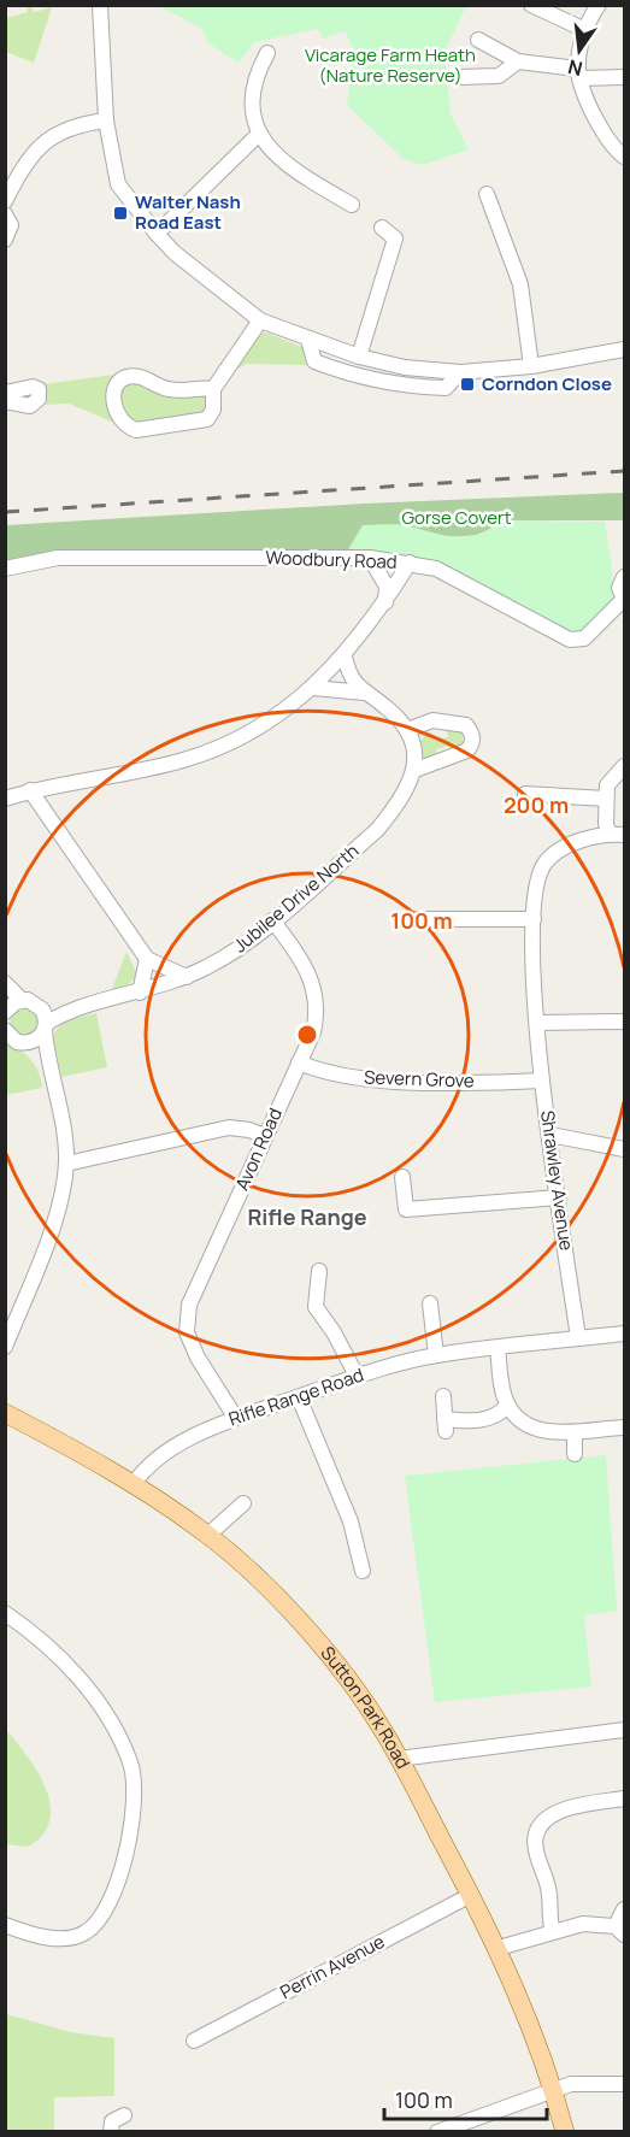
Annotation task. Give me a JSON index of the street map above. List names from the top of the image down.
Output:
{
  "streets": {
    "main road": ["Sutton Park Road"],
    "street": [
      "Woodbury Road",
      "Jubilee Drive North",
      "Severn Grove",
      "Avon Road",
      "Shrawley Avenue",
      "Rifle Range Road",
      "Perrin Avenue"
    ]
  },
  "crossings": [
    ["Jubilee Drive North", "Avon Road"],
    ["Severn Grove", "Avon Road"],
    ["Severn Grove", "Shrawley Avenue"],
    ["Avon Road", "Rifle Range Road"],
    ["Shrawley Avenue", "Rifle Range Road"],
    ["Rifle Range Road", "Sutton Park Road"],
    ["Sutton Park Road", "Perrin Avenue"]
  ],
  "districts": ["Rifle Range"],
  "parks": ["Vicarage Farm Heath (Nature Reserve)", "Gorse Covert"],
  "places": {
    "transit": ["Walter Nash Road East", "Corndon Close"]
  },
  "scale_bar": "100 m",
  "north": "bottom",
  "rings": ["200 m", "100 m"]
}
